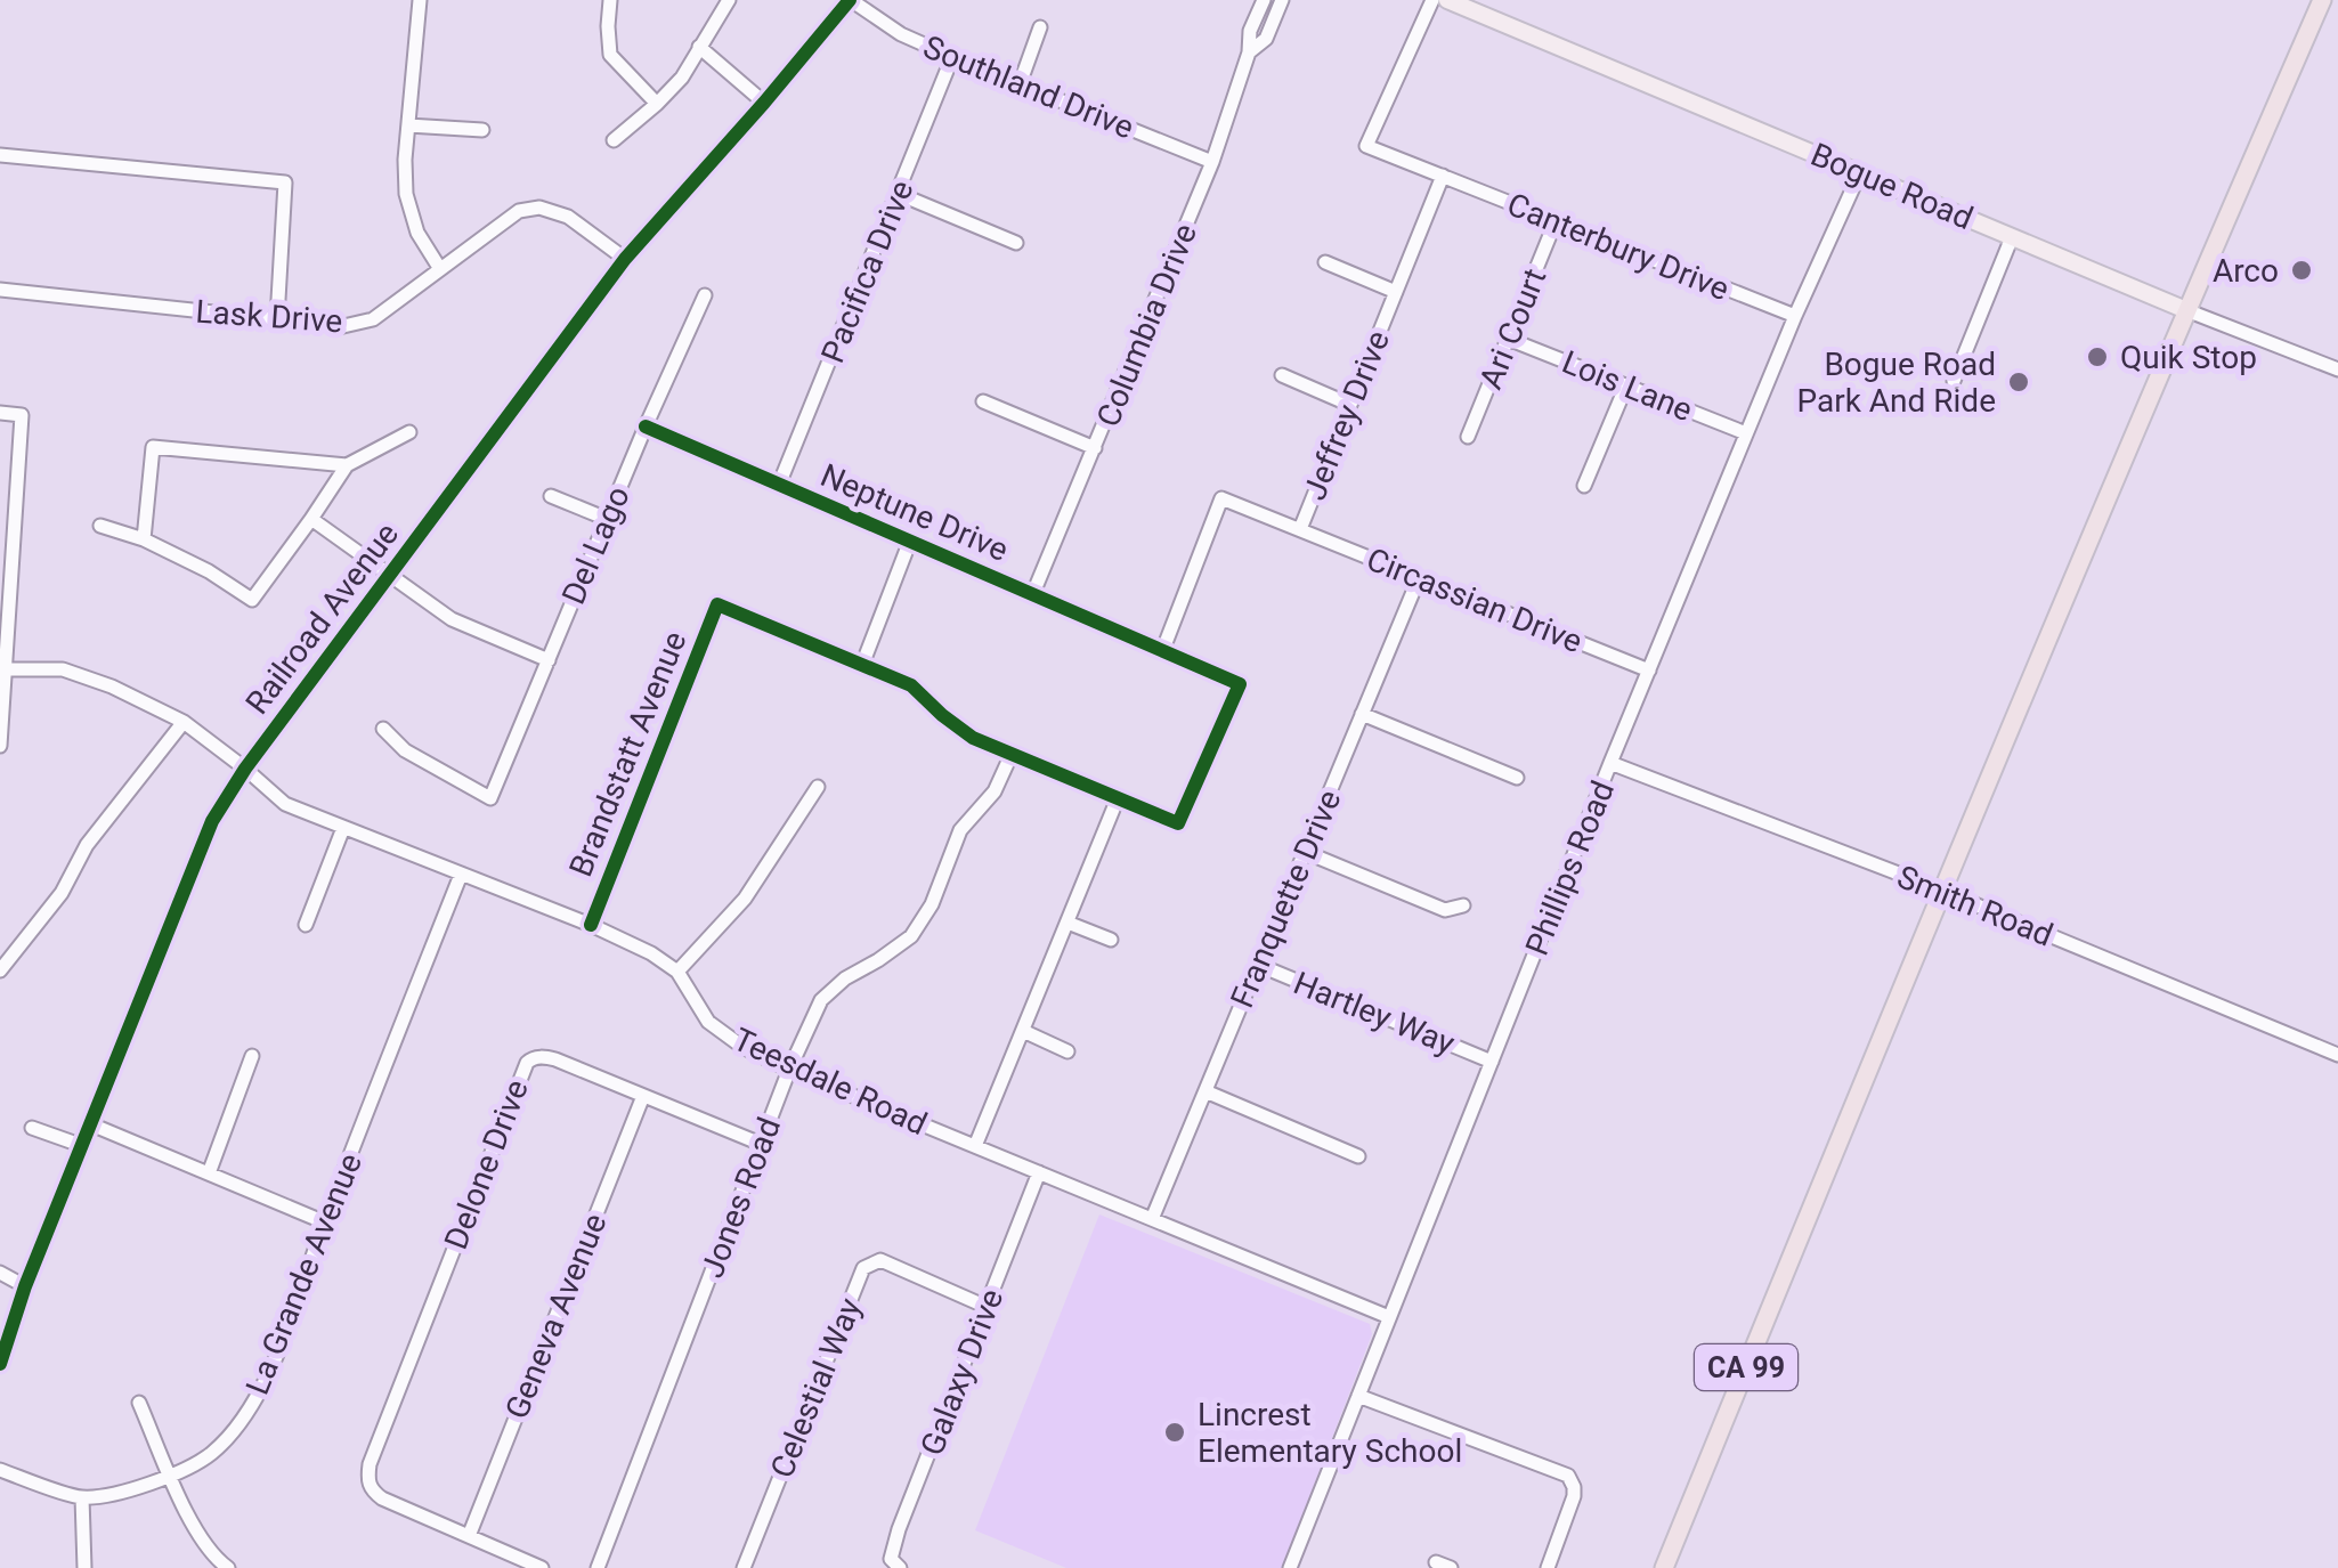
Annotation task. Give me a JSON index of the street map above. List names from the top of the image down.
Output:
{
  "streets": {
    "highway": ["CA 99"],
    "main road": ["Bogue Road"],
    "street": [
      "Southland Drive",
      "Canterbury Drive",
      "Pacifica Drive",
      "Lask Drive",
      "Columbia Drive",
      "Ari Court",
      "Lois Lane",
      "Jeffrey Drive",
      "Neptune Drive",
      "Del Lago",
      "Circassian Drive",
      "Railroad Avenue",
      "Brandstatt Avenue",
      "Phillips Road",
      "Franquette Drive",
      "Smith Road",
      "Hartley Way",
      "Teesdale Road",
      "Delone Drive",
      "Jones Road",
      "La Grande Avenue",
      "Geneva Avenue",
      "Galaxy Drive",
      "Celestial Way"
    ]
  },
  "crossings": [
    ["Southland Drive", "Pacifica Drive"],
    ["Southland Drive", "Columbia Drive"],
    ["Southland Drive", "Railroad Avenue"],
    ["Bogue Road", "Phillips Road"],
    ["Bogue Road", "CA 99"],
    ["Canterbury Drive", "Ari Court"],
    ["Canterbury Drive", "Jeffrey Drive"],
    ["Canterbury Drive", "Phillips Road"],
    ["Pacifica Drive", "Neptune Drive"],
    ["Lask Drive", "Railroad Avenue"],
    ["Columbia Drive", "Neptune Drive"],
    ["Ari Court", "Lois Lane"],
    ["Lois Lane", "Phillips Road"],
    ["Jeffrey Drive", "Neptune Drive"],
    ["Jeffrey Drive", "Circassian Drive"],
    ["Neptune Drive", "Del Lago"],
    ["Circassian Drive", "Phillips Road"],
    ["Circassian Drive", "Franquette Drive"],
    ["Railroad Avenue", "Teesdale Road"],
    ["Brandstatt Avenue", "Teesdale Road"],
    ["Phillips Road", "Smith Road"],
    ["Phillips Road", "Hartley Way"],
    ["Phillips Road", "Teesdale Road"],
    ["Franquette Drive", "Hartley Way"],
    ["Franquette Drive", "Teesdale Road"],
    ["Smith Road", "CA 99"],
    ["Teesdale Road", "Jones Road"],
    ["Teesdale Road", "La Grande Avenue"],
    ["Teesdale Road", "Galaxy Drive"],
    ["Delone Drive", "Jones Road"],
    ["Delone Drive", "Geneva Avenue"],
    ["Galaxy Drive", "Celestial Way"]
  ],
  "places": [
    "Arco",
    "Quik Stop",
    "Bogue Road Park And Ride",
    "Lincrest Elementary School"
  ]
}
